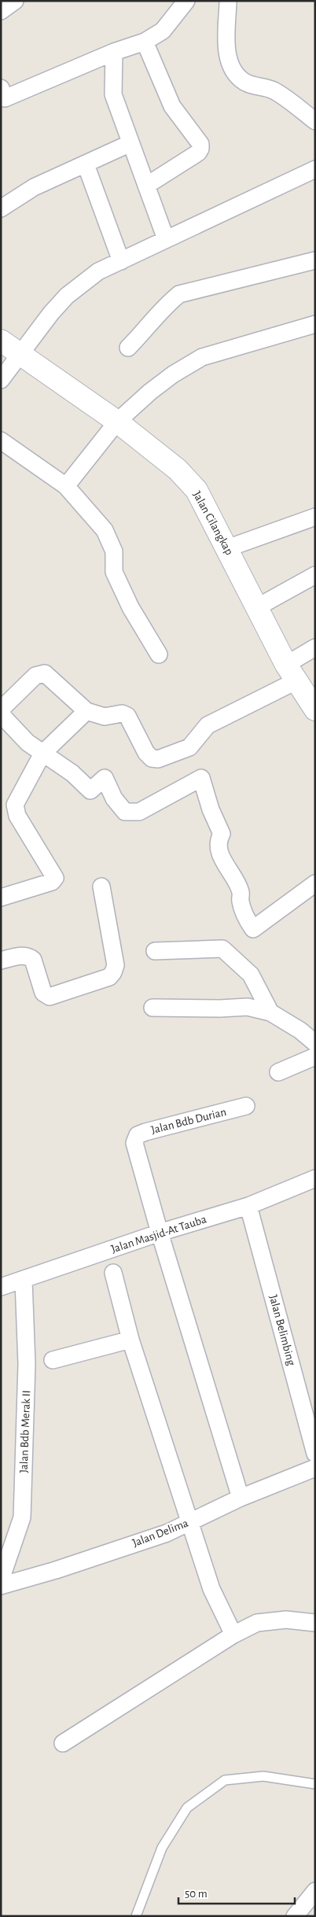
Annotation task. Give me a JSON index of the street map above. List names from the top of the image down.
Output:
{
  "streets": {
    "street": [
      "Jalan Cilangkap",
      "Jalan Bdb Durian",
      "Jalan Masjid-At Tauba",
      "Jalan Belimbing",
      "Jalan Bdb Merak II",
      "Jalan Delima"
    ]
  },
  "crossings": [
    ["Jalan Bdb Durian", "Jalan Masjid-At Tauba"],
    ["Jalan Masjid-At Tauba", "Jalan Belimbing"],
    ["Jalan Masjid-At Tauba", "Jalan Bdb Merak II"]
  ],
  "scale_bar": "50 m"
}
